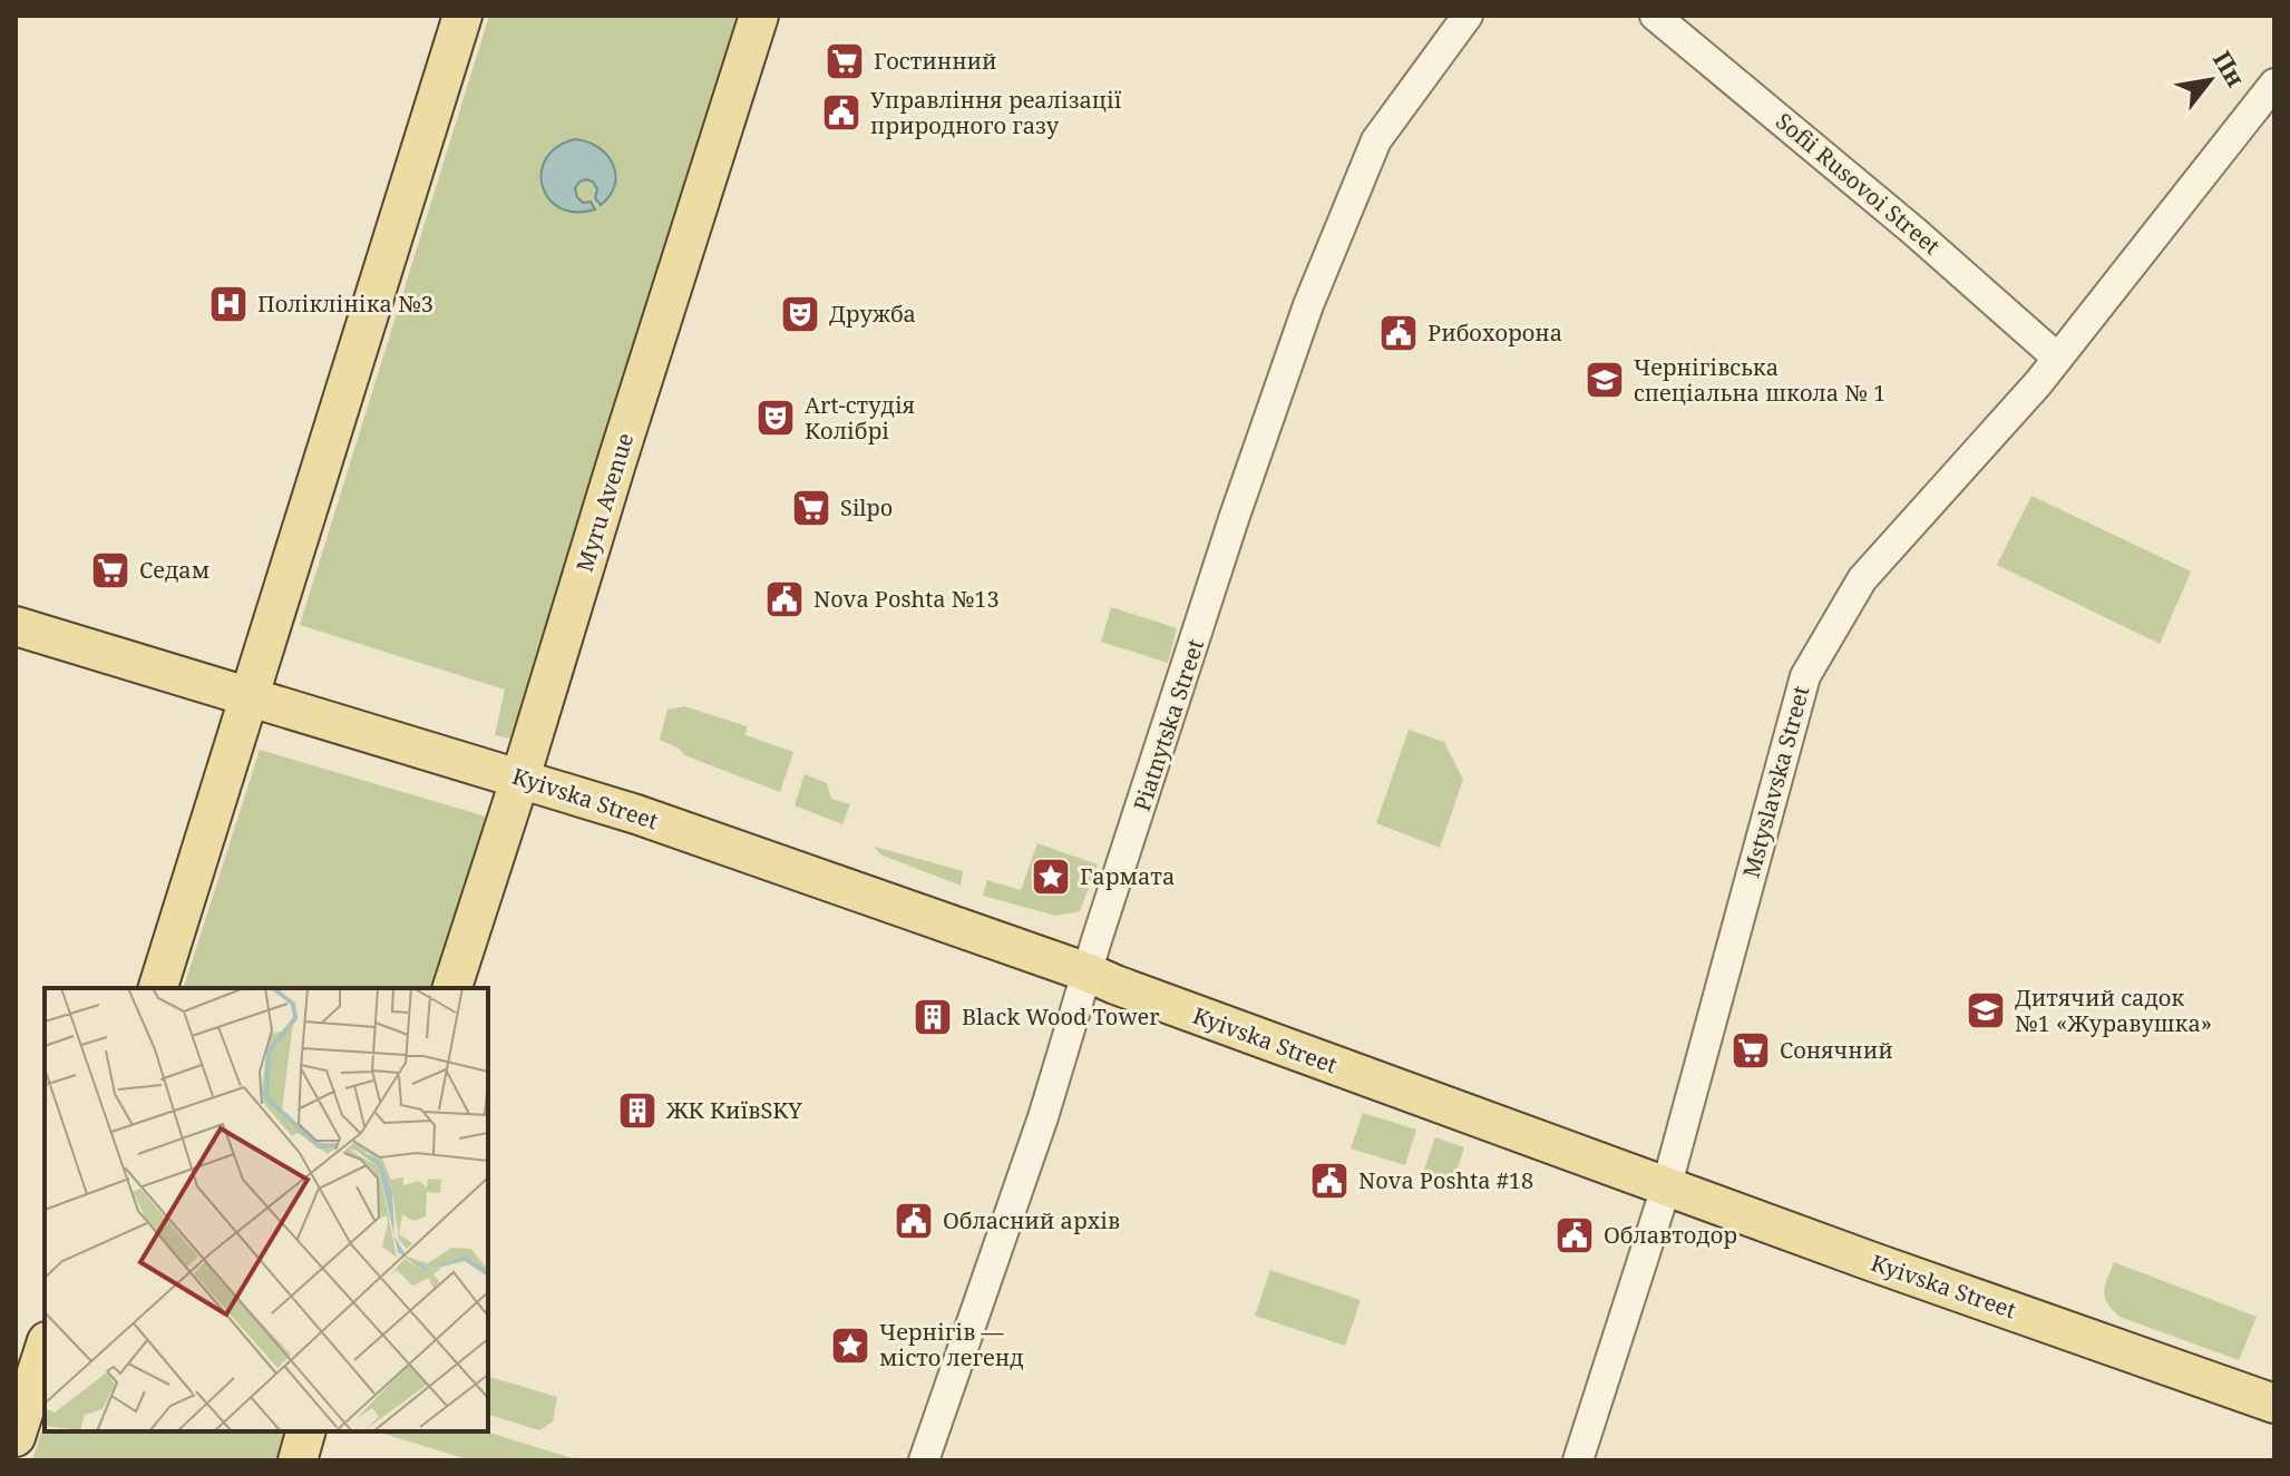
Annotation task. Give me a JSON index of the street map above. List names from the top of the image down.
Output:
{
  "streets": {
    "main road": ["Myru Avenue", "Kyivska Street"],
    "street": ["Sofii Rusovoi Street", "Piatnytska Street", "Mstyslavska Street"]
  },
  "crossings": [
    ["Sofii Rusovoi Street", "Mstyslavska Street"],
    ["Myru Avenue", "Kyivska Street"],
    ["Piatnytska Street", "Kyivska Street"],
    ["Mstyslavska Street", "Kyivska Street"]
  ],
  "places": {
    "supermarket": [
      "Гостинний",
      "Silpo",
      "Седам",
      "Сонячний"
    ],
    "public building": [
      "Управління реалізації природного газу",
      "Рибохорона",
      "Nova Poshta №13",
      "Nova Poshta #18",
      "Обласний архів",
      "Облавтодор"
    ],
    "hospital": ["Поліклініка №3"],
    "theatre": ["Дружба", "Art-студія Колібрі"],
    "school or university": ["Чернігівська спеціальна школа № 1", "Дитячий садок №1 «Журавушка»"],
    "place": ["Гармата", "Чернігів — місто легенд"],
    "building": ["Black Wood Tower", "ЖК КиївSKY"]
  },
  "north": "top right"
}
